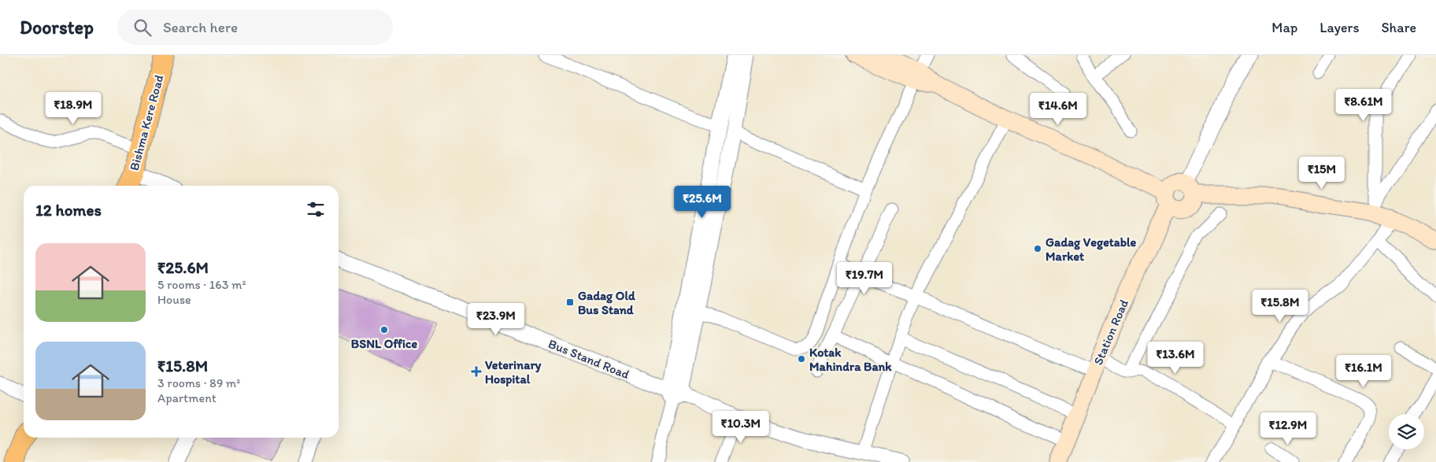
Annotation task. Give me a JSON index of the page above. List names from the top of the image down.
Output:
{
  "streets": {
    "main road": ["Bishma Kere Road", "Station Road"],
    "street": ["Bus Stand Road"]
  },
  "places": {
    "other": ["Gadag Vegetable Market", "BSNL Office", "Kotak Mahindra Bank"],
    "transit": ["Gadag Old Bus Stand"],
    "health": ["Veterinary Hospital"]
  },
  "page": {
    "header": "Doorstep",
    "search": "Search here",
    "nav": ["Map", "Layers", "Share"],
    "price": [
      "₹8.61M",
      "₹18.9M",
      "₹14.6M",
      "₹15M",
      "₹25.6M",
      "₹19.7M",
      "₹15.8M",
      "₹23.9M",
      "₹13.6M",
      "₹16.1M",
      "₹10.3M",
      "₹12.9M"
    ],
    "heading": "12 homes",
    "list": [
      {
        "name": "₹25.6M",
        "note": "5 rooms · 163 m² · House"
      },
      {
        "name": "₹15.8M",
        "note": "3 rooms · 89 m² · Apartment"
      }
    ]
  }
}
